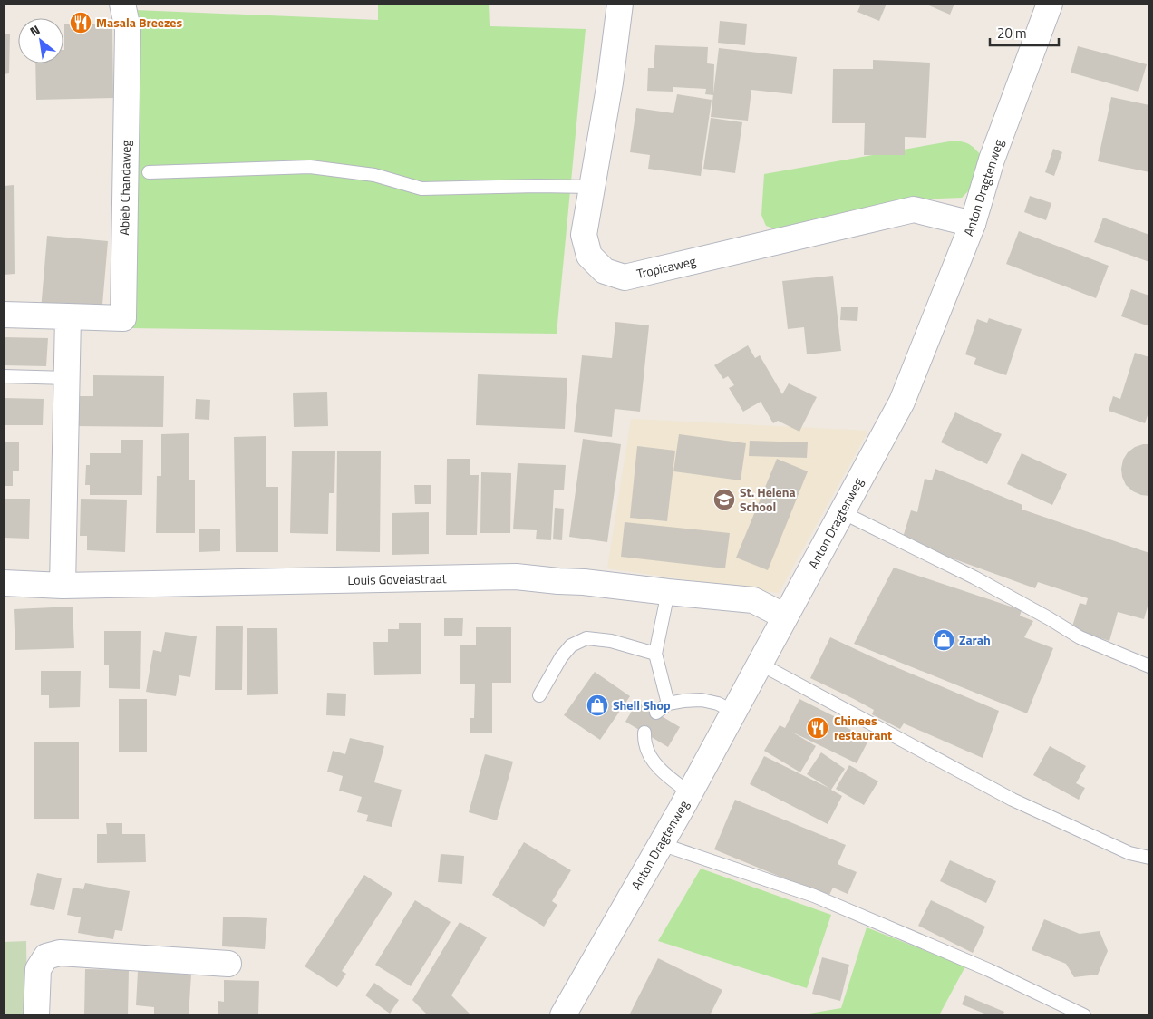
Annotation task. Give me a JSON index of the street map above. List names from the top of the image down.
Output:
{
  "streets": {
    "street": [
      "Abieb Chandaweg",
      "Anton Dragtenweg",
      "Tropicaweg",
      "Louis Goveiastraat"
    ]
  },
  "crossings": [
    ["Anton Dragtenweg", "Tropicaweg"],
    ["Anton Dragtenweg", "Louis Goveiastraat"]
  ],
  "places": {
    "restaurant": ["Masala Breezes", "Chinees restaurant"],
    "school or university": ["St. Helena School"],
    "shop": ["Zarah", "Shell Shop"]
  },
  "scale_bar": "20 m",
  "north": "top left"
}
